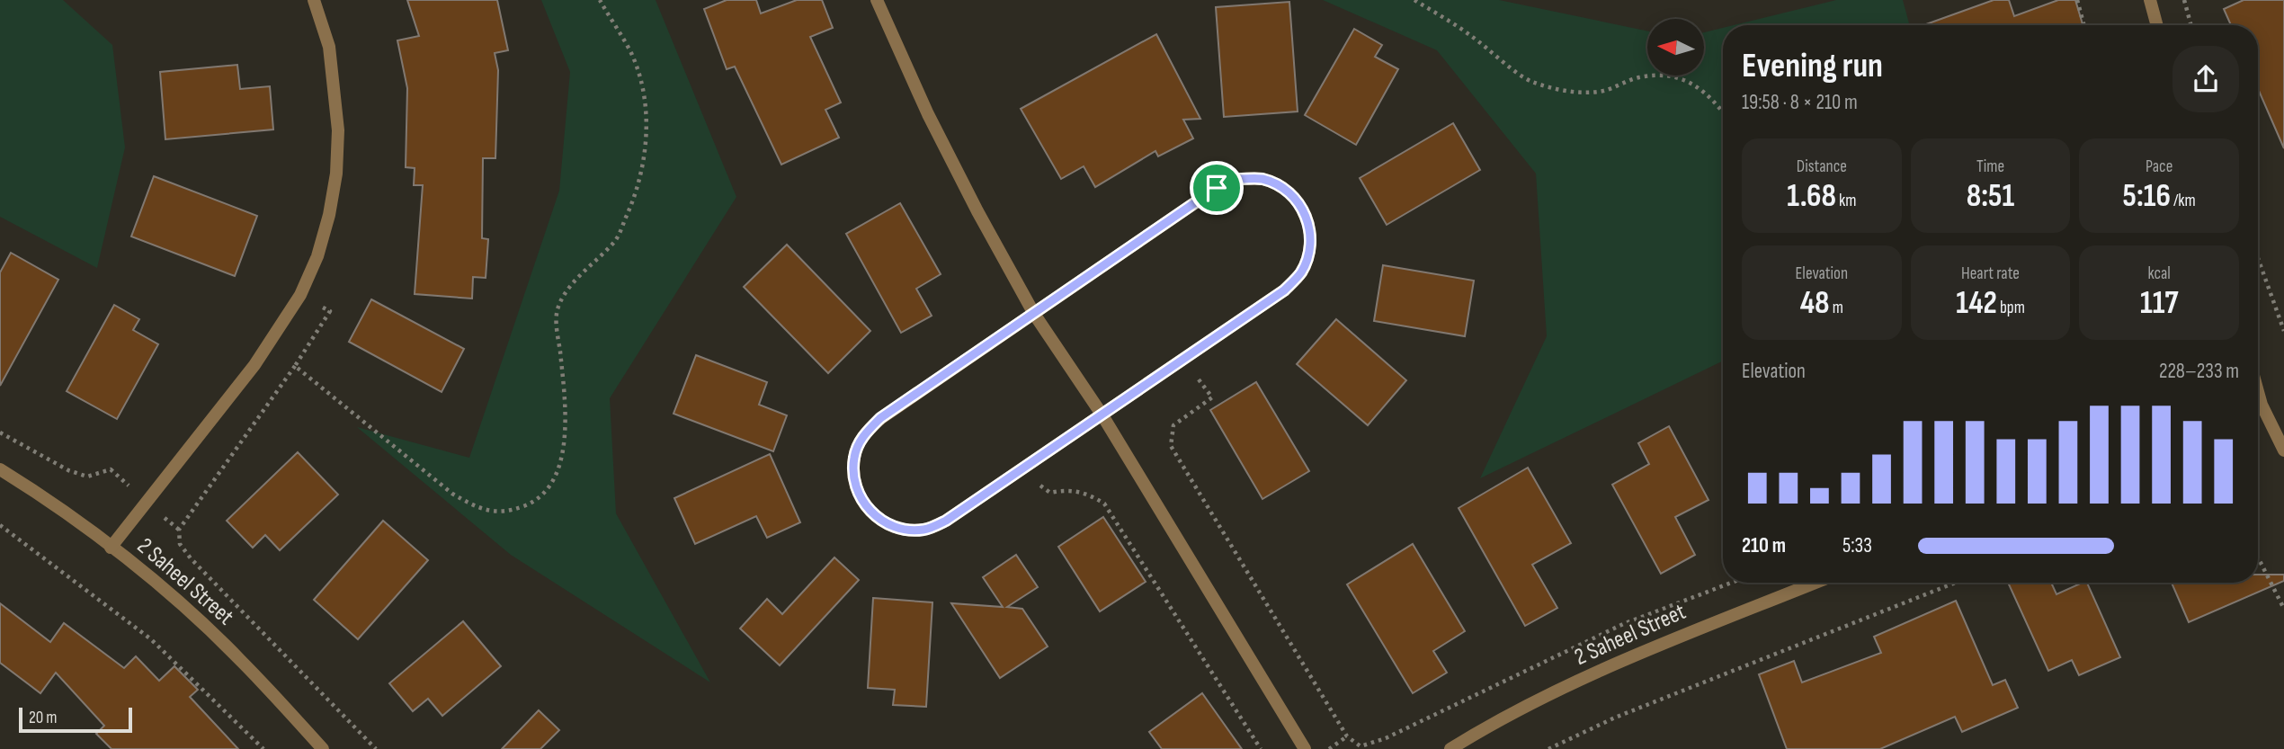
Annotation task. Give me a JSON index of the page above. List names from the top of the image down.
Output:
{
  "streets": {
    "street": ["2 Saheel Street"]
  },
  "scale_bar": "20 m",
  "north": "left",
  "page": {
    "heading": ["Evening run", "19:58 · 8 × 210 m"],
    "stats": [
      ["Distance", "1.68 km"],
      ["Time", "8:51"],
      ["Pace", "5:16 /km"],
      ["Elevation", "48 m"],
      ["Heart rate", "142 bpm"],
      ["kcal", "117"]
    ],
    "chart": ["Elevation", "228–233 m"],
    "list": [
      {
        "name": "210 m",
        "note": "5:33"
      }
    ],
    "scale": "20 m"
  }
}
